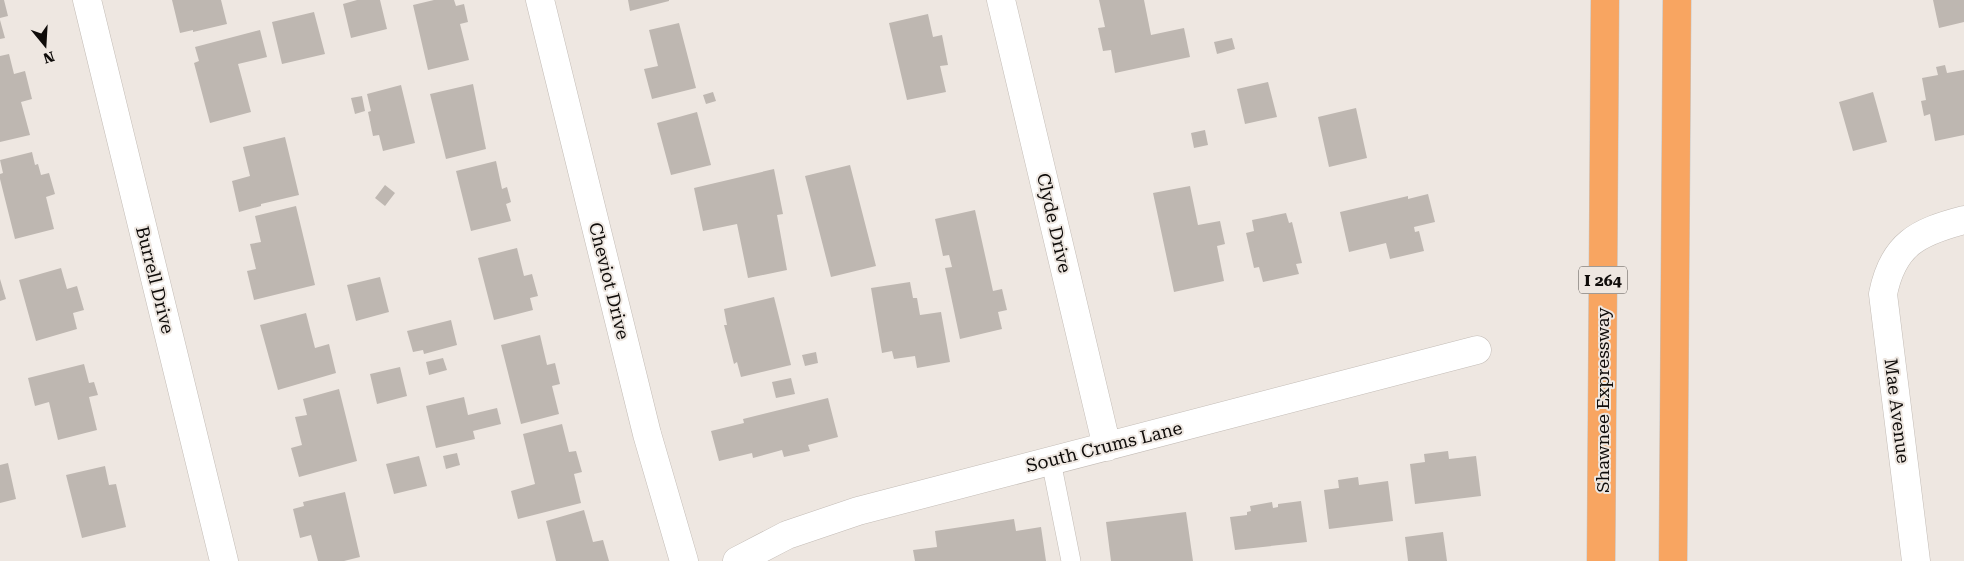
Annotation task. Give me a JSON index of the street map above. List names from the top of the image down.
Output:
{
  "streets": {
    "highway": ["I 264", "Shawnee Expressway"],
    "street": [
      "Clyde Drive",
      "Burrell Drive",
      "Cheviot Drive",
      "Mae Avenue",
      "South Crums Lane"
    ]
  },
  "crossings": [
    ["Clyde Drive", "South Crums Lane"]
  ],
  "north": "bottom"
}
